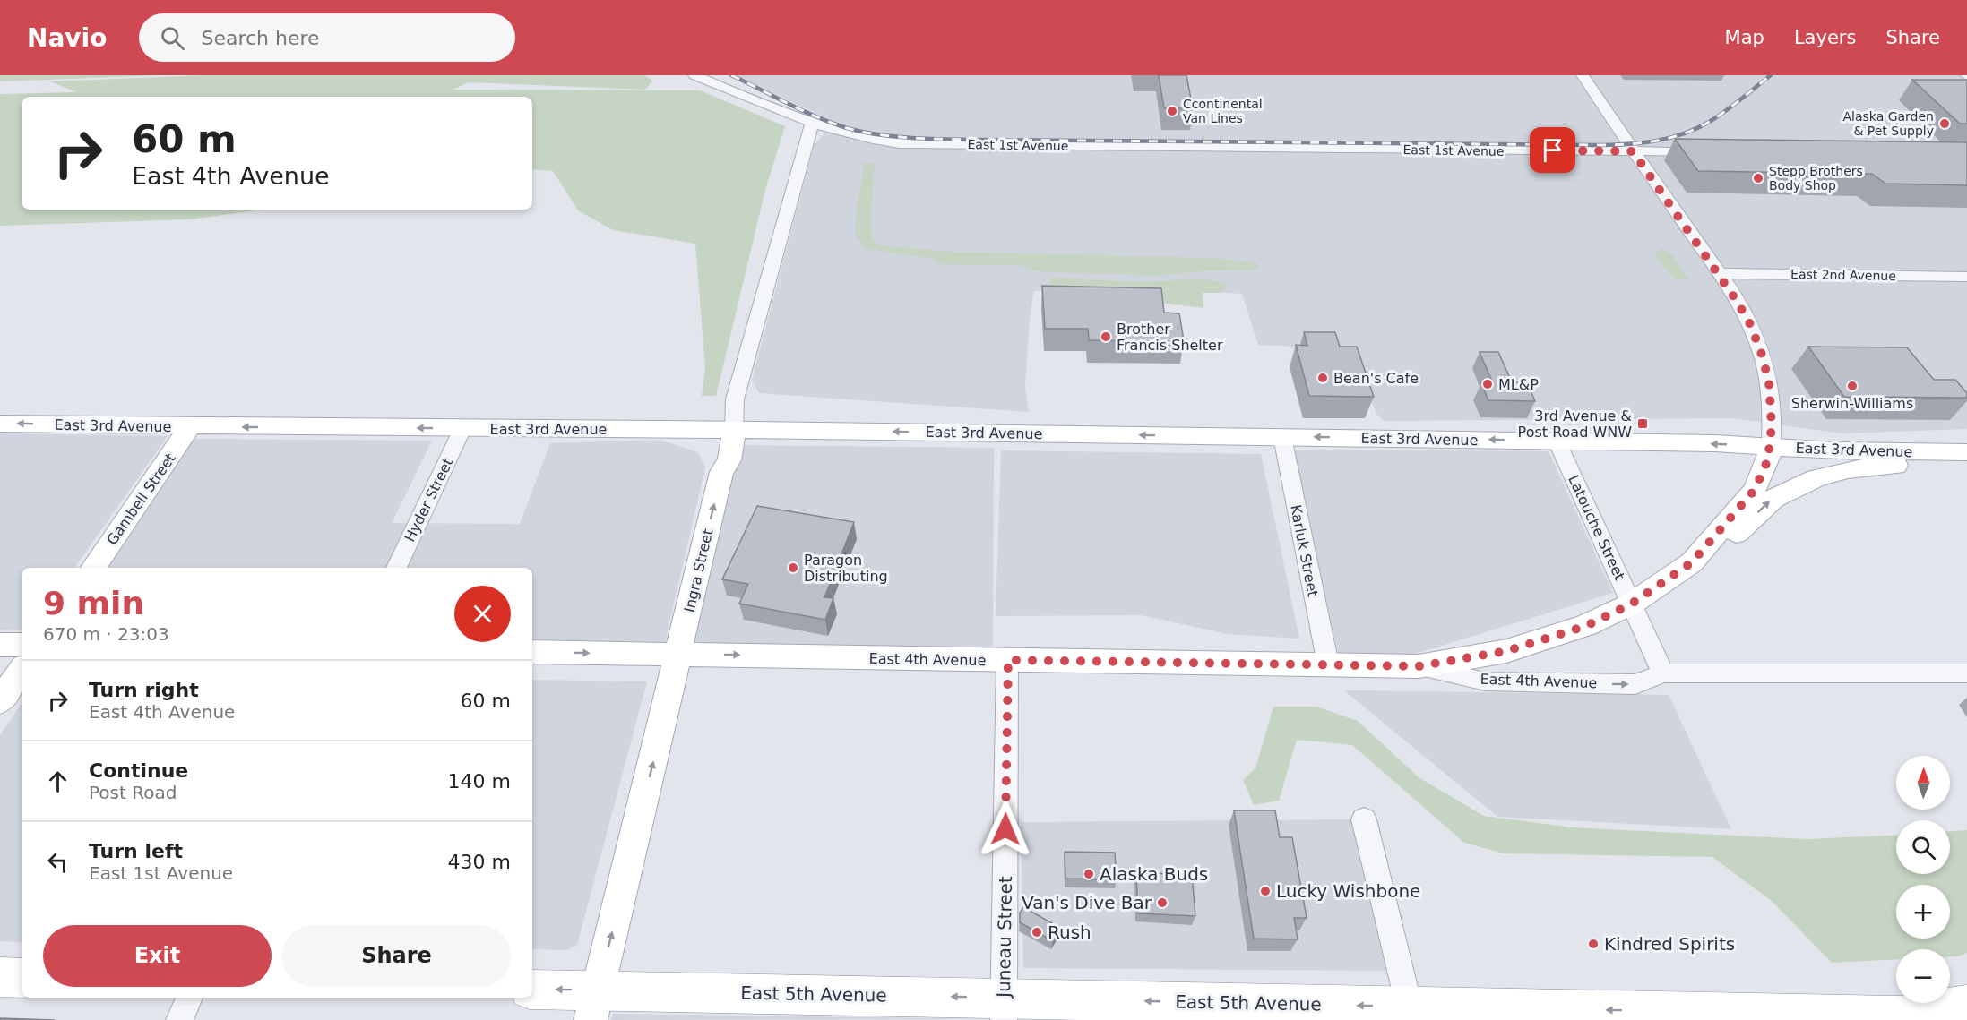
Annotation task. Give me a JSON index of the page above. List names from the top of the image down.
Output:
{
  "streets": {
    "highway": ["East 5th Avenue"],
    "main road": [
      "East 3rd Avenue",
      "Gambell Street",
      "Ingra Street",
      "East 4th Avenue"
    ],
    "street": [
      "East 1st Avenue",
      "East 2nd Avenue",
      "Hyder Street",
      "Latouche Street",
      "Karluk Street",
      "Juneau Street"
    ]
  },
  "crossings": [
    ["East 1st Avenue", "Ingra Street"],
    ["East 3rd Avenue", "Gambell Street"],
    ["East 3rd Avenue", "Hyder Street"],
    ["East 3rd Avenue", "Latouche Street"],
    ["East 3rd Avenue", "Karluk Street"],
    ["East 3rd Avenue", "Ingra Street"],
    ["Latouche Street", "East 4th Avenue"],
    ["Karluk Street", "East 4th Avenue"],
    ["Ingra Street", "East 4th Avenue"],
    ["Ingra Street", "East 5th Avenue"],
    ["East 4th Avenue", "Juneau Street"],
    ["Juneau Street", "East 5th Avenue"]
  ],
  "one_way": ["East 3rd Avenue", "Ingra Street", "East 5th Avenue"],
  "places": {
    "other": [
      "Ccontinental Van Lines",
      "Alaska Garden & Pet Supply",
      "Stepp Brothers Body Shop",
      "Brother Francis Shelter",
      "Bean's Cafe",
      "ML&P",
      "Sherwin-Williams",
      "Paragon Distributing",
      "Alaska Buds",
      "Lucky Wishbone",
      "Van's Dive Bar",
      "Rush",
      "Kindred Spirits"
    ],
    "transit": ["3rd Avenue & Post Road WNW"]
  },
  "north": "top",
  "page": {
    "header": "Navio",
    "search": "Search here",
    "nav": ["Map", "Layers", "Share"],
    "turn": ["60 m", "East 4th Avenue"],
    "heading": ["9 min", "670 m · 23:03"],
    "list": [
      {
        "name": "Turn right",
        "note": "East 4th Avenue",
        "value": "60 m"
      },
      {
        "name": "Continue",
        "note": "Post Road",
        "value": "140 m"
      },
      {
        "name": "Turn left",
        "note": "East 1st Avenue",
        "value": "430 m"
      }
    ],
    "map_buttons": ["+", "−"],
    "buttons": ["Exit", "Share"]
  }
}
